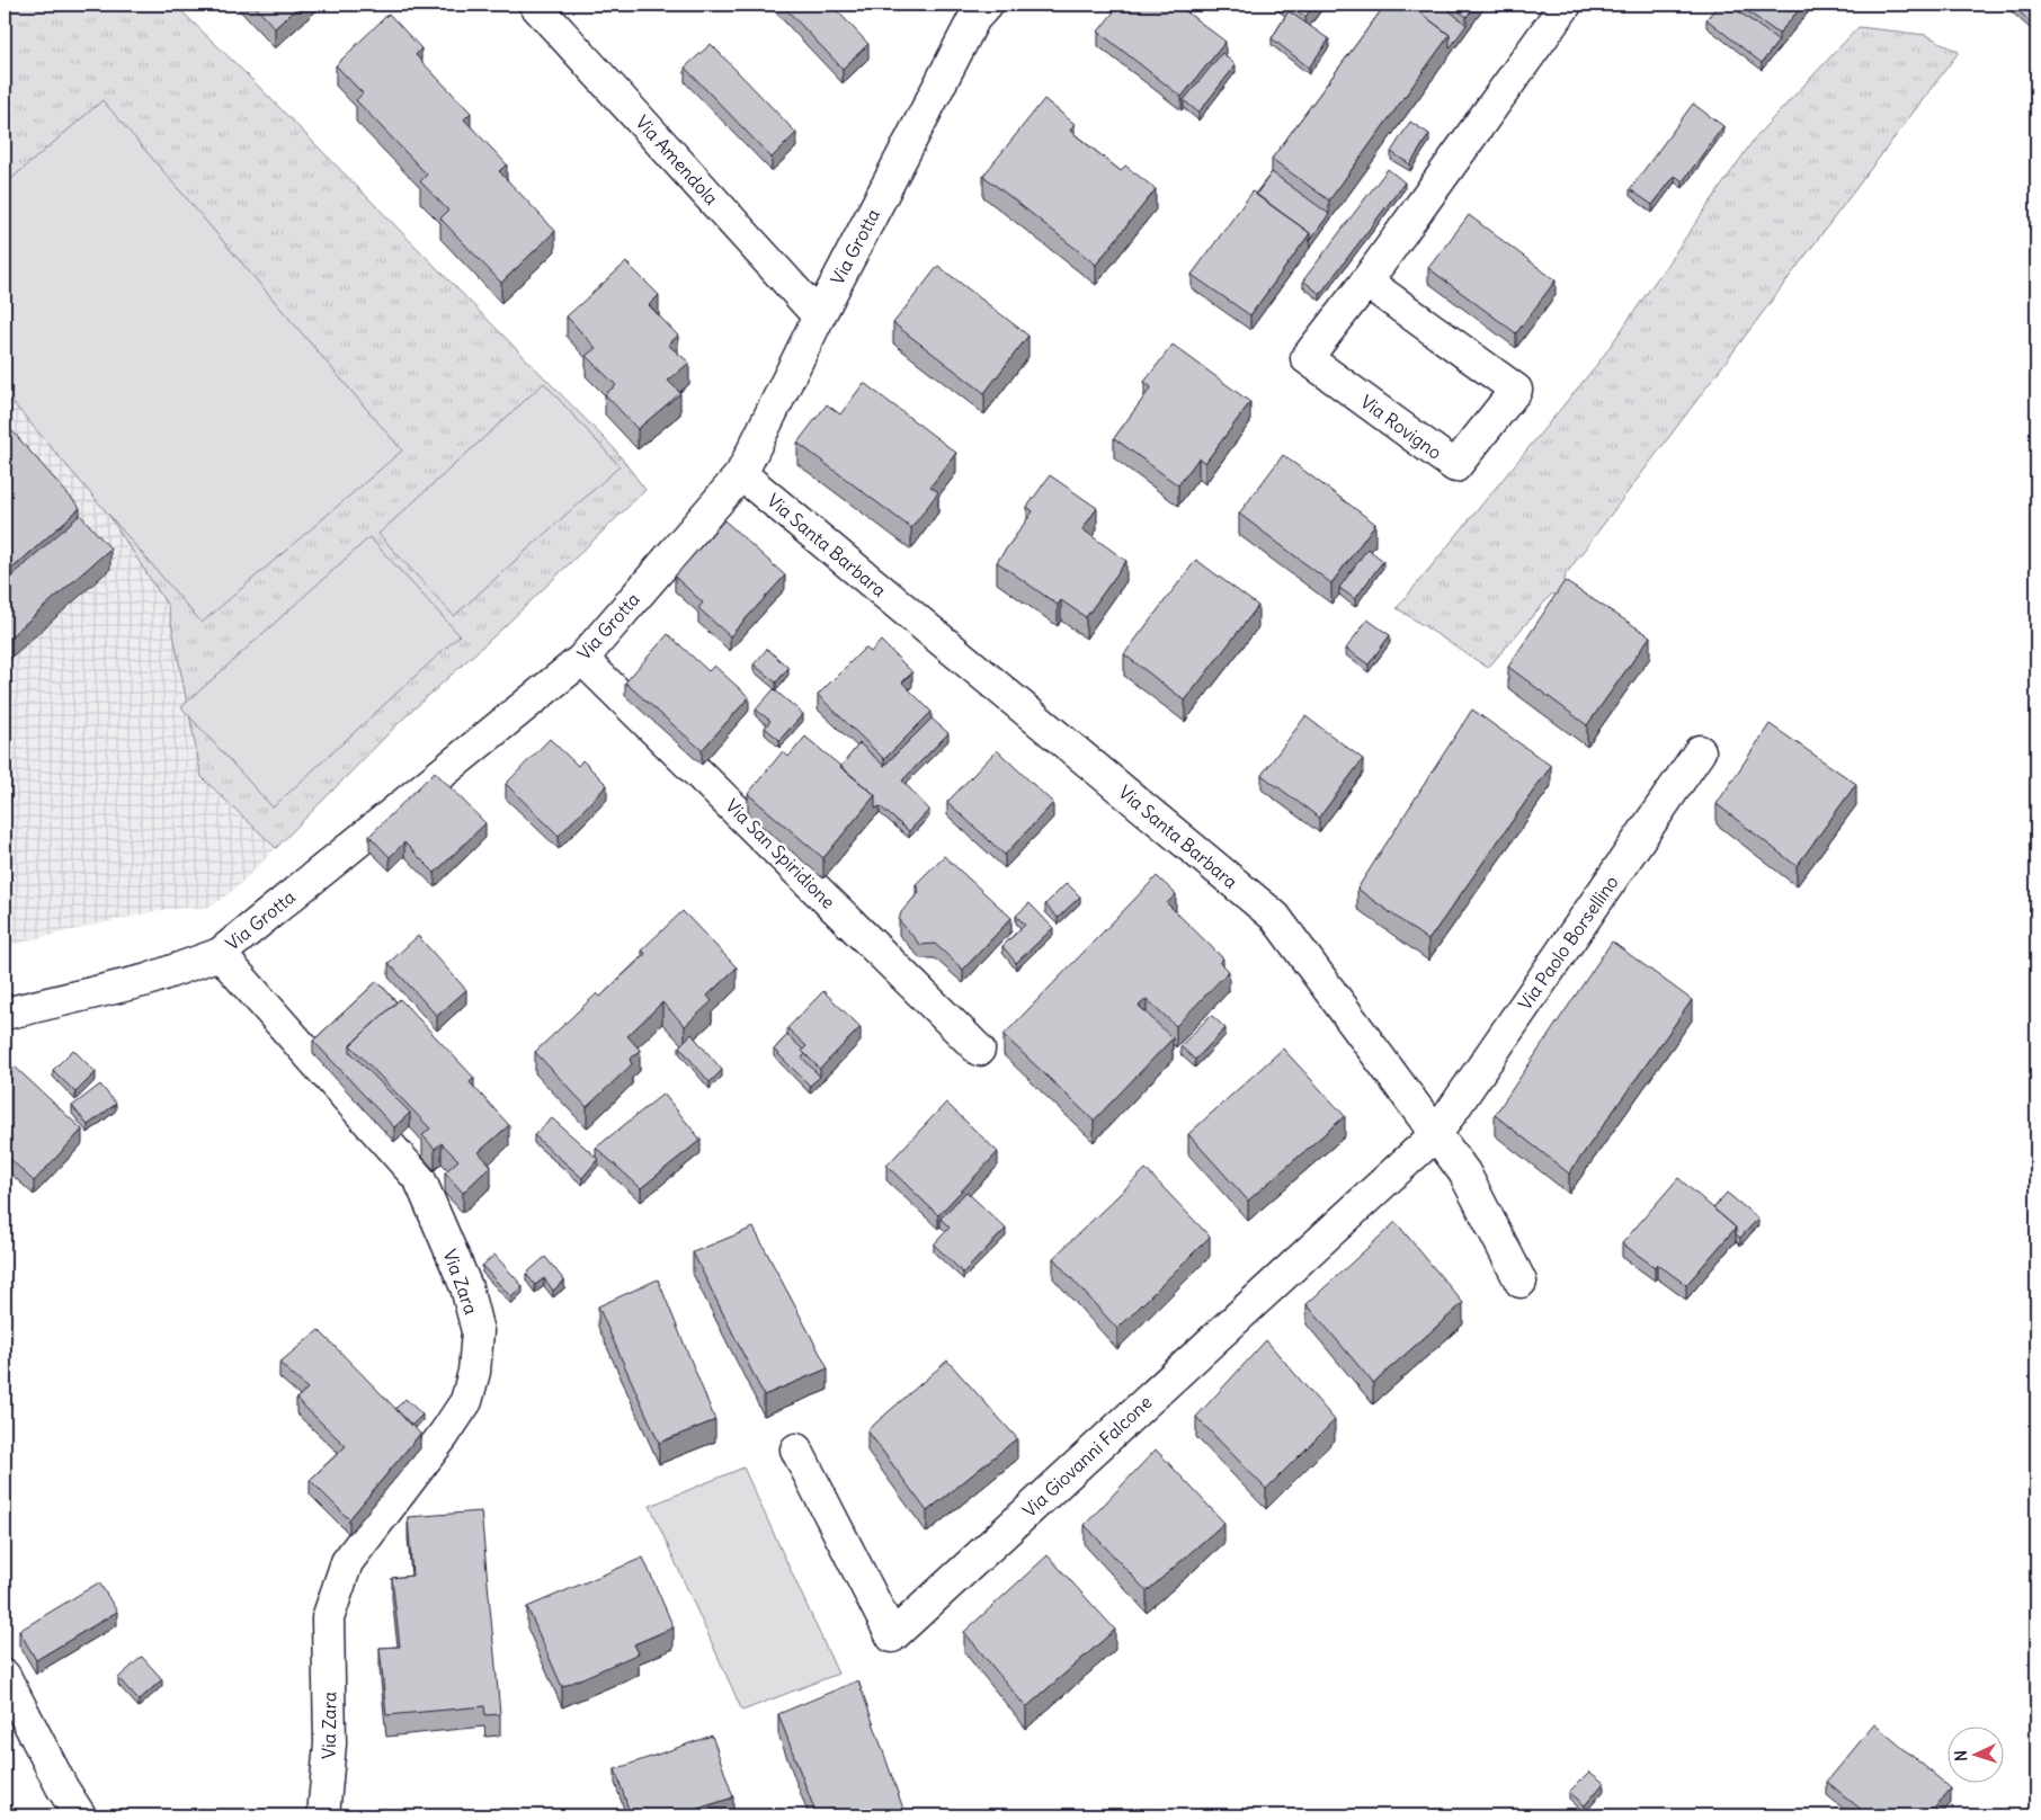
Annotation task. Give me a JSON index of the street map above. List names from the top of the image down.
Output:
{
  "streets": {
    "street": [
      "Via Amendola",
      "Via Grotta",
      "Via Rovigno",
      "Via Santa Barbara",
      "Via San Spiridione",
      "Via Paolo Borsellino",
      "Via Zara",
      "Via Giovanni Falcone"
    ]
  },
  "crossings": [
    ["Via Amendola", "Via Grotta"],
    ["Via Grotta", "Via Santa Barbara"],
    ["Via Grotta", "Via San Spiridione"],
    ["Via Grotta", "Via Zara"],
    ["Via Santa Barbara", "Via Paolo Borsellino"],
    ["Via Santa Barbara", "Via Giovanni Falcone"],
    ["Via Paolo Borsellino", "Via Giovanni Falcone"]
  ],
  "north": "left"
}
